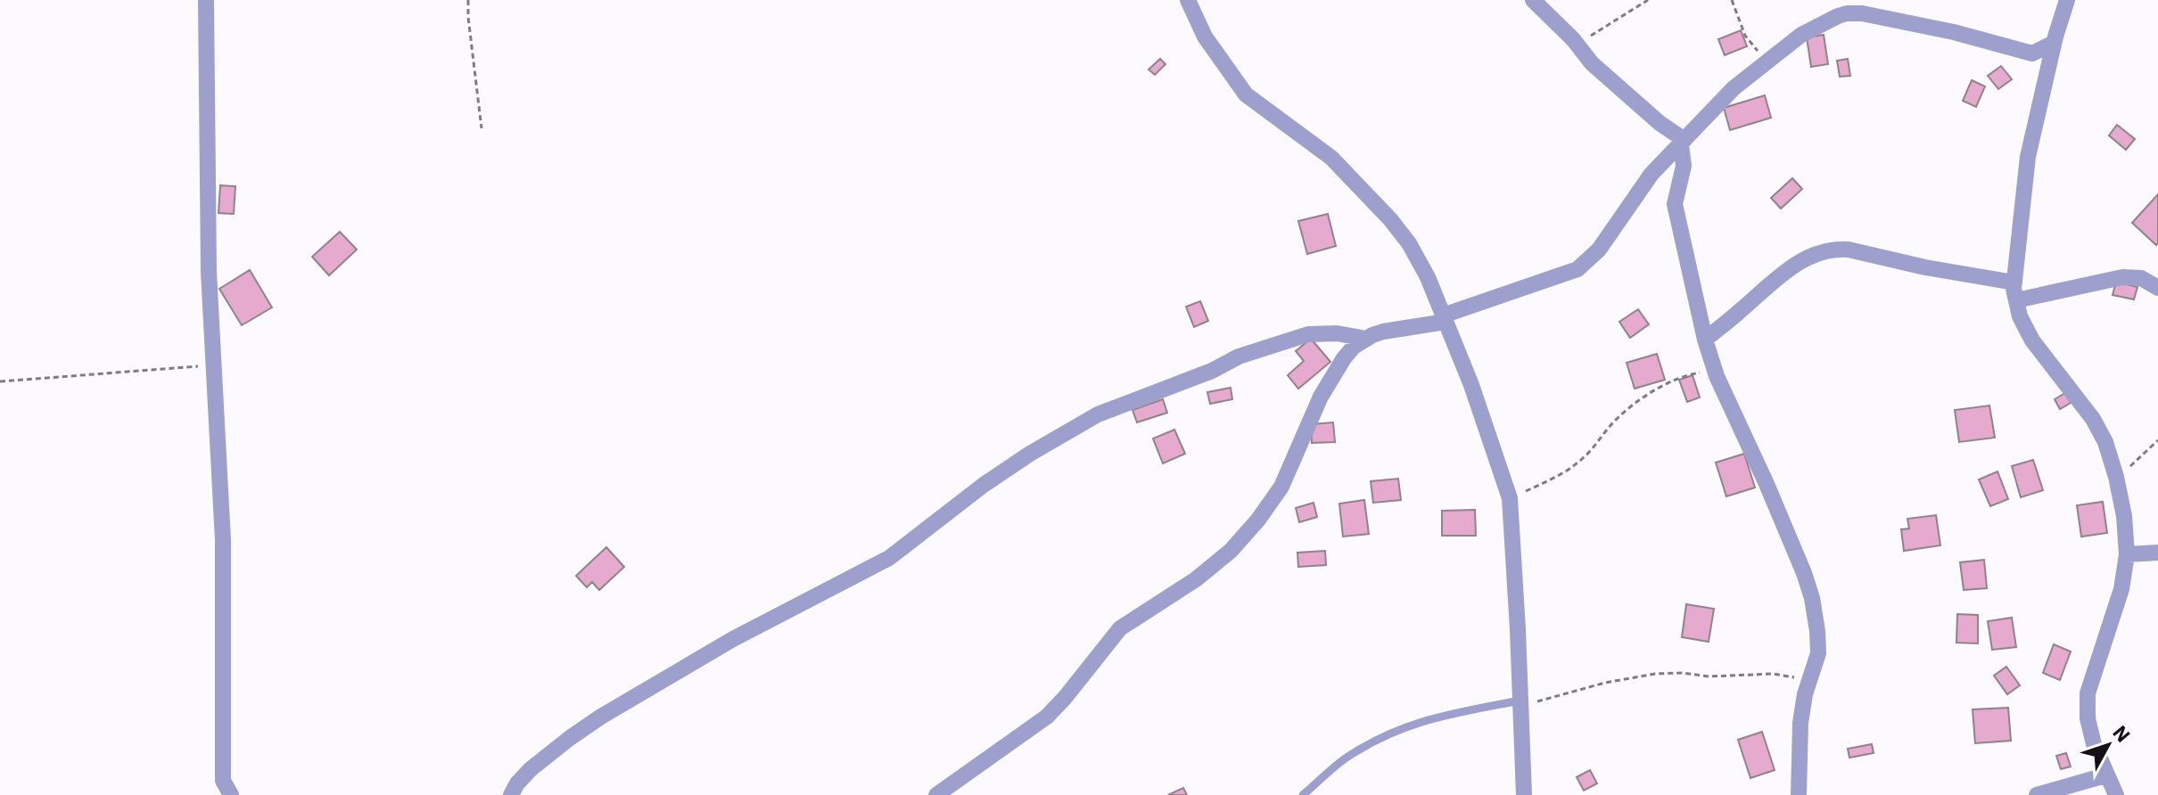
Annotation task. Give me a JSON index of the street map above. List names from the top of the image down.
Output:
{
  "north": "top right"
}
